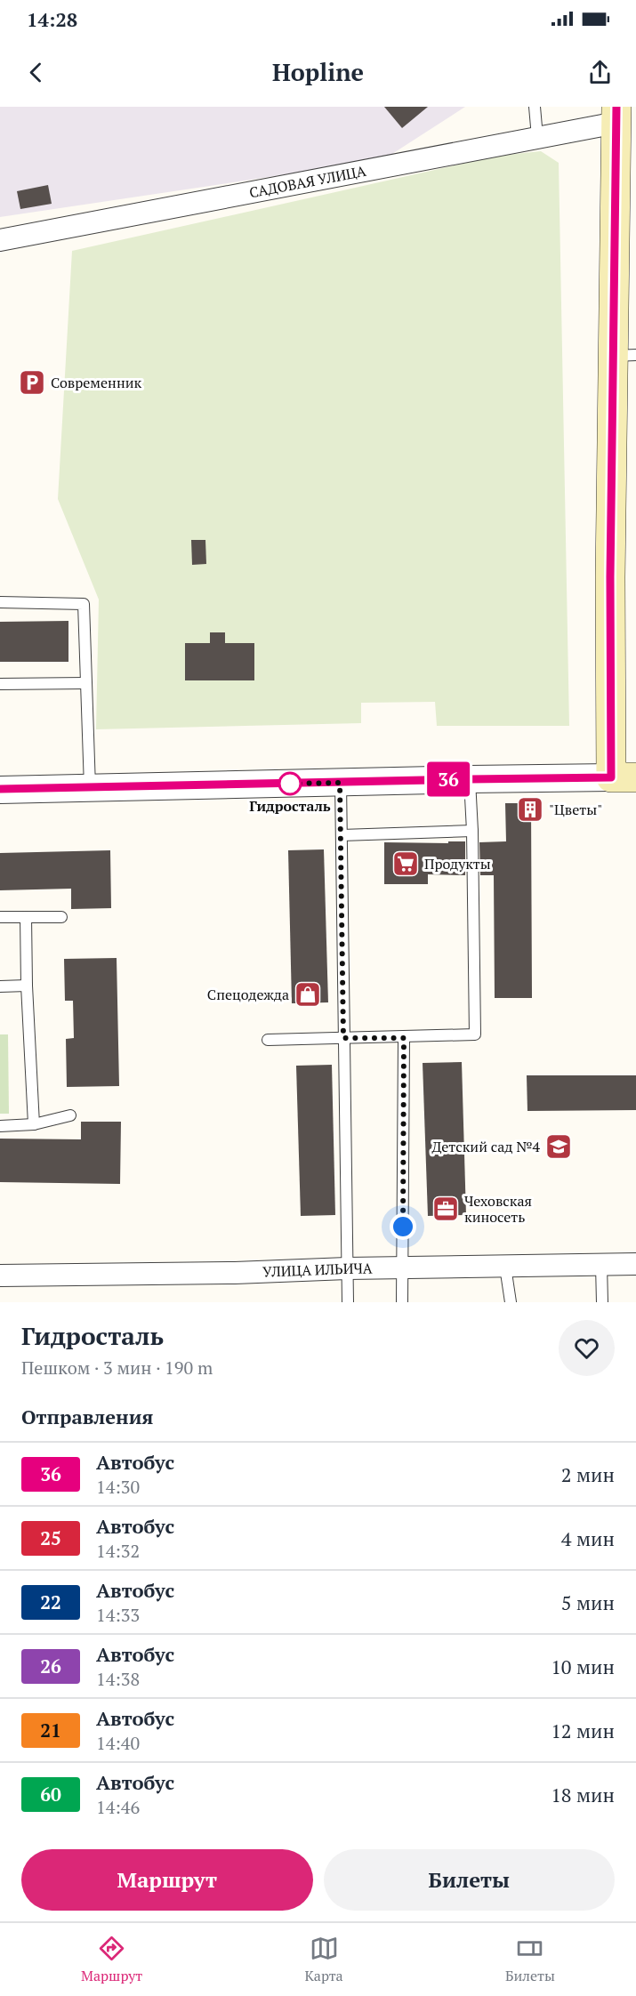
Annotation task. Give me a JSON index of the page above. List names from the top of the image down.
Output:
{
  "streets": {
    "street": ["САДОВАЯ УЛИЦА", "УЛИЦА ИЛЬИЧА"]
  },
  "places": {
    "parking": ["Современник"],
    "other": ["Гидросталь"],
    "building": ["\"Цветы\""],
    "supermarket": ["Продукты"],
    "shop": ["Спецодежда"],
    "school or university": ["Детский сад №4"],
    "office": ["Чеховская киносеть"]
  },
  "lines": ["bus line 36"],
  "page": {
    "status": "14:28",
    "header": "Hopline",
    "on_map": "36",
    "heading": [
      ["Гидросталь", "Пешком · 3 мин · 190 m"],
      "Отправления"
    ],
    "list": [
      {
        "mark": "36",
        "name": "Автобус",
        "note": "14:30",
        "value": "2 мин"
      },
      {
        "mark": "25",
        "name": "Автобус",
        "note": "14:32",
        "value": "4 мин"
      },
      {
        "mark": "22",
        "name": "Автобус",
        "note": "14:33",
        "value": "5 мин"
      },
      {
        "mark": "26",
        "name": "Автобус",
        "note": "14:38",
        "value": "10 мин"
      },
      {
        "mark": "21",
        "name": "Автобус",
        "note": "14:40",
        "value": "12 мин"
      },
      {
        "mark": "60",
        "name": "Автобус",
        "note": "14:46",
        "value": "18 мин"
      }
    ],
    "buttons": ["Маршрут", "Билеты"],
    "tabs": ["Маршрут", "Карта", "Билеты"]
  }
}
